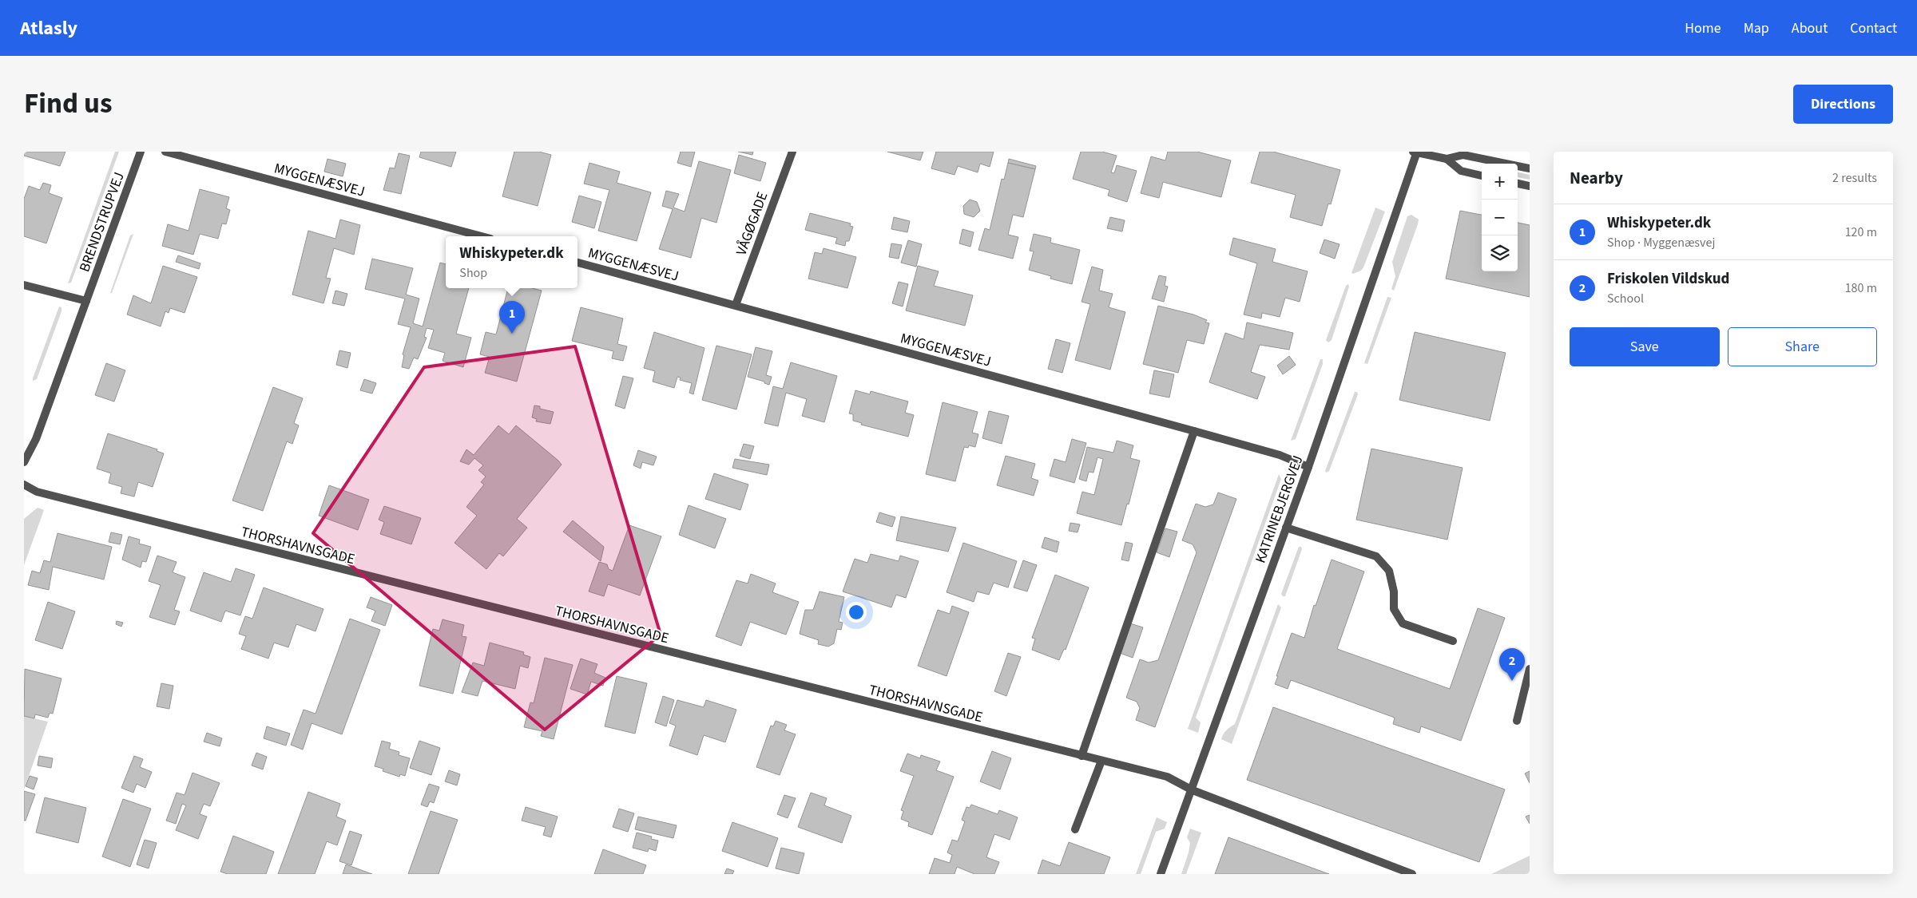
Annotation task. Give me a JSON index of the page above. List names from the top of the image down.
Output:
{
  "streets": {
    "street": [
      "MYGGENÆSVEJ",
      "BRENDSTRUPVEJ",
      "VÅGØGADE",
      "KATRINEBJERGVEJ",
      "THORSHAVNSGADE"
    ]
  },
  "crossings": [
    ["MYGGENÆSVEJ", "VÅGØGADE"],
    ["MYGGENÆSVEJ", "KATRINEBJERGVEJ"],
    ["KATRINEBJERGVEJ", "THORSHAVNSGADE"]
  ],
  "page": {
    "header": "Atlasly",
    "nav": [
      "Home",
      "Map",
      "About",
      "Contact"
    ],
    "title": "Find us",
    "buttons": [
      "Directions",
      ["Save", "Share"]
    ],
    "heading": ["Nearby", "2 results"],
    "map_buttons": ["+", "−"],
    "list": [
      {
        "mark": "1",
        "name": "Whiskypeter.dk",
        "note": "Shop · Myggenæsvej",
        "value": "120 m"
      },
      {
        "mark": "2",
        "name": "Friskolen Vildskud",
        "note": "School",
        "value": "180 m"
      }
    ],
    "popup": ["Whiskypeter.dk", "Shop"],
    "pins": ["1", "2"]
  }
}
